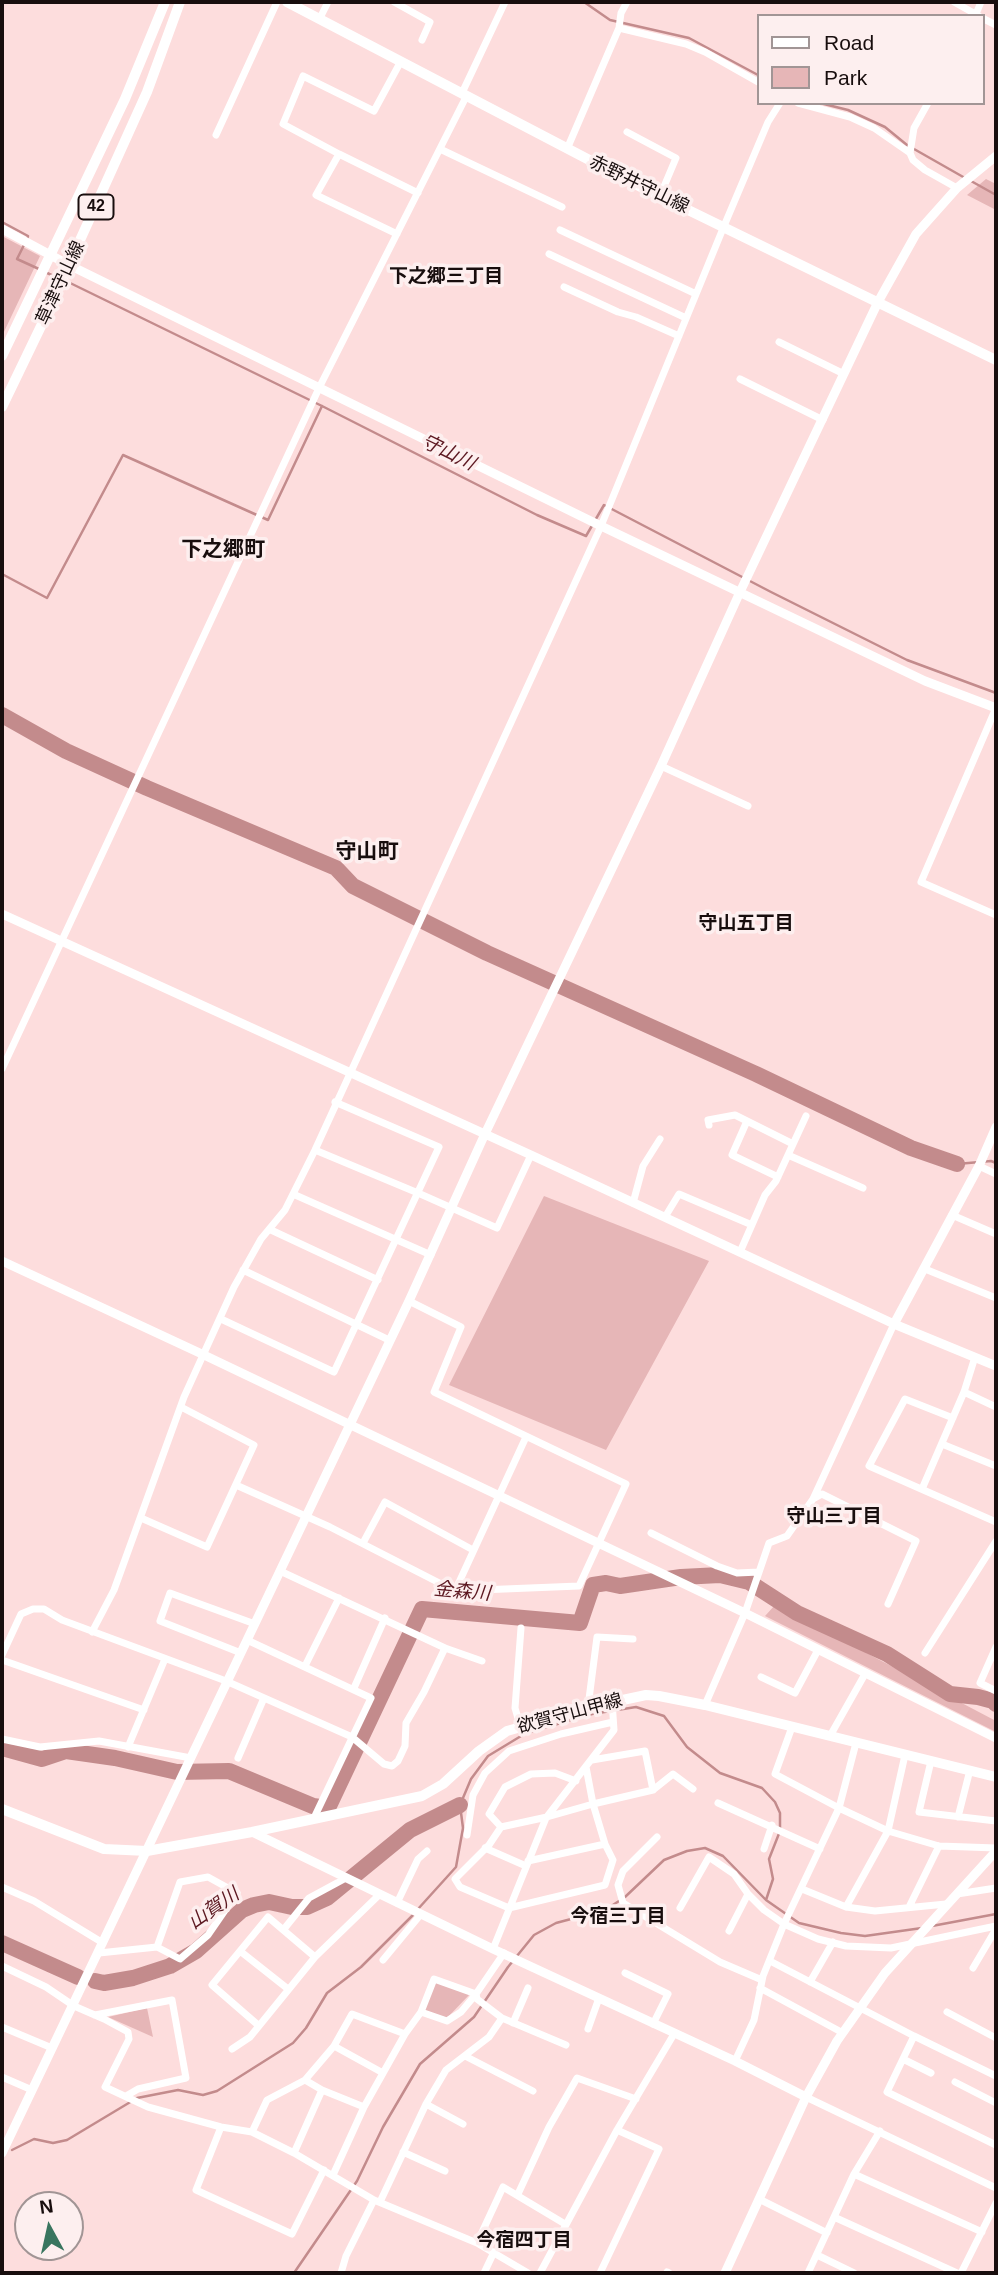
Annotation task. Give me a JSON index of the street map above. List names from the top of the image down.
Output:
{
  "streets": {
    "main road": [
      "赤野井守山線",
      "42",
      "草津守山線",
      "欲賀守山甲線"
    ]
  },
  "districts": [
    "下之郷三丁目",
    "下之郷町",
    "守山町",
    "守山五丁目",
    "守山三丁目",
    "今宿三丁目",
    "今宿四丁目"
  ],
  "water": ["守山川", "金森川", "山賀川"],
  "legend": ["Road", "Park"],
  "north": "top"
}
